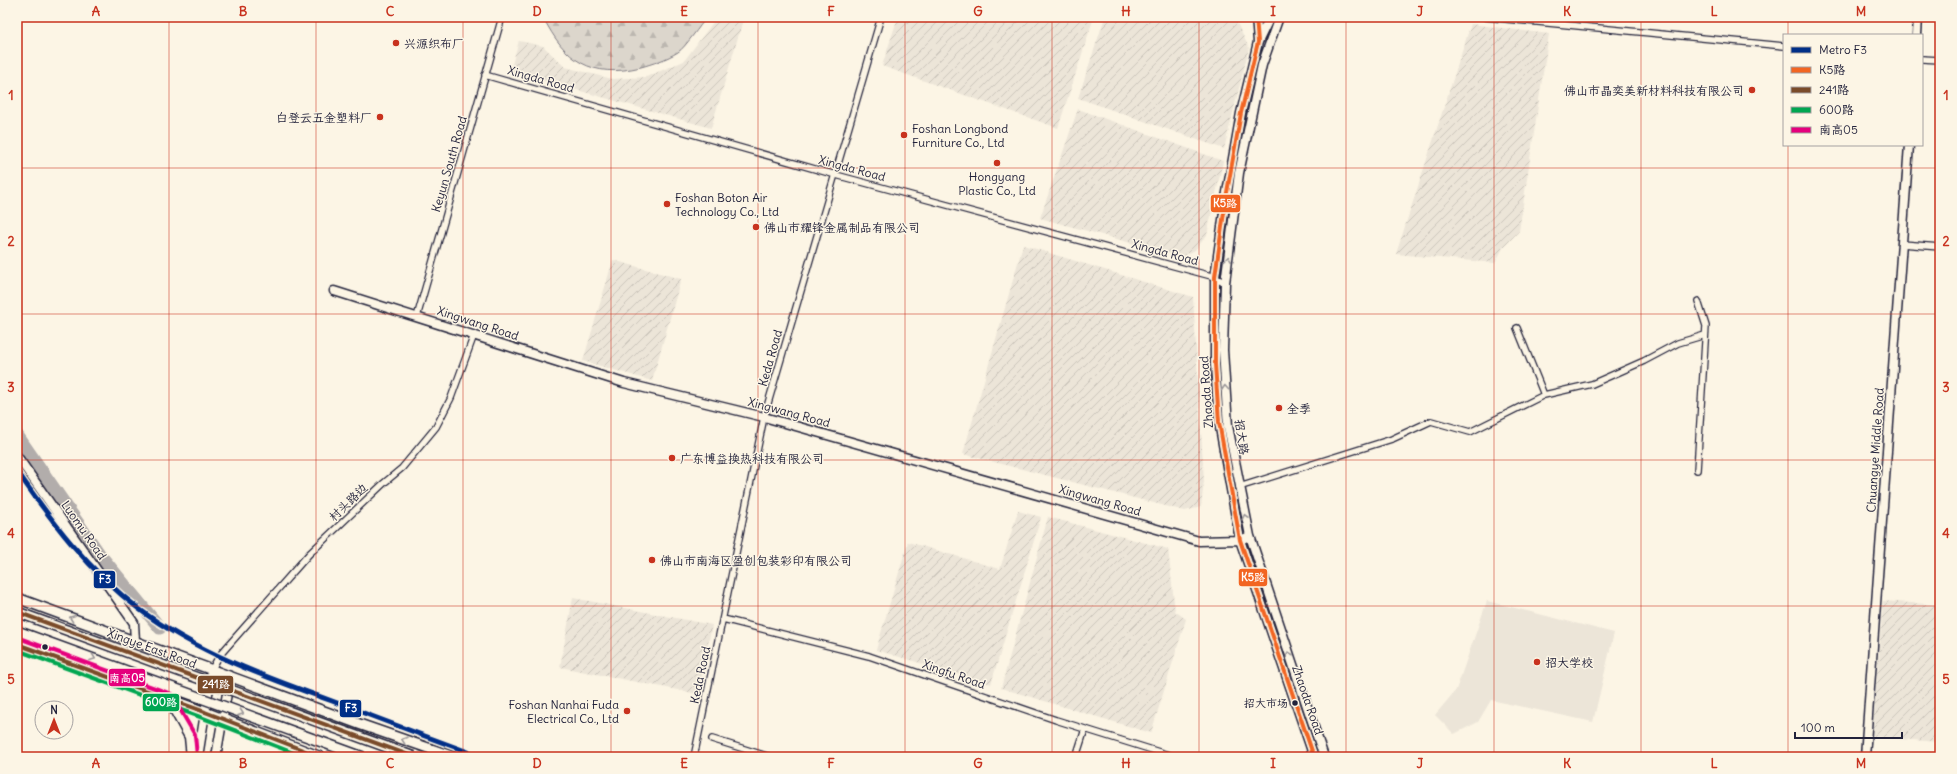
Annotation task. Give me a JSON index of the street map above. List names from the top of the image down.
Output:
{
  "streets": {
    "main road": ["Xingye East Road"],
    "street": [
      "Xingda Road",
      "Keyun South Road",
      "Xingwang Road",
      "Keda Road",
      "Zhaoda Road",
      "招大路",
      "Chuangye Middle Road",
      "村头路边",
      "Luomu Road",
      "Xingfu Road"
    ]
  },
  "crossings": [
    ["Xingda Road", "Keyun South Road"],
    ["Xingda Road", "Keda Road"],
    ["Xingda Road", "Zhaoda Road"],
    ["Xingda Road", "招大路"],
    ["Keyun South Road", "Xingwang Road"],
    ["Xingwang Road", "Keda Road"],
    ["Xingwang Road", "Zhaoda Road"],
    ["Xingwang Road", "村头路边"],
    ["Keda Road", "Xingfu Road"]
  ],
  "one_way": ["招大路"],
  "places": [
    "兴源织布厂",
    "佛山市晶奕美新材料科技有限公司",
    "白登云五金塑料厂",
    "Foshan Longbond Furniture Co., Ltd",
    "Hongyang Plastic Co., Ltd",
    "Foshan Boton Air Technology Co., Ltd",
    "佛山市耀锋金属制品有限公司",
    "全季",
    "广东博益换热科技有限公司",
    "佛山市南海区盈创包装彩印有限公司",
    "招大学校",
    "招大市场",
    "Foshan Nanhai Fuda Electrical Co., Ltd"
  ],
  "lines": [
    "transit line K5路",
    "metro line F3",
    "transit line 241路",
    "transit line 南高05",
    "transit line 600路"
  ],
  "legend": [
    "Metro F3",
    "K5路",
    "241路",
    "600路",
    "南高05"
  ],
  "scale_bar": "100 m",
  "north": "top",
  "grid": {
    "columns": [
      "A",
      "B",
      "C",
      "D",
      "E",
      "F",
      "G",
      "H",
      "I",
      "J",
      "K",
      "L",
      "M"
    ],
    "rows": [
      "1",
      "2",
      "3",
      "4",
      "5"
    ]
  }
}
